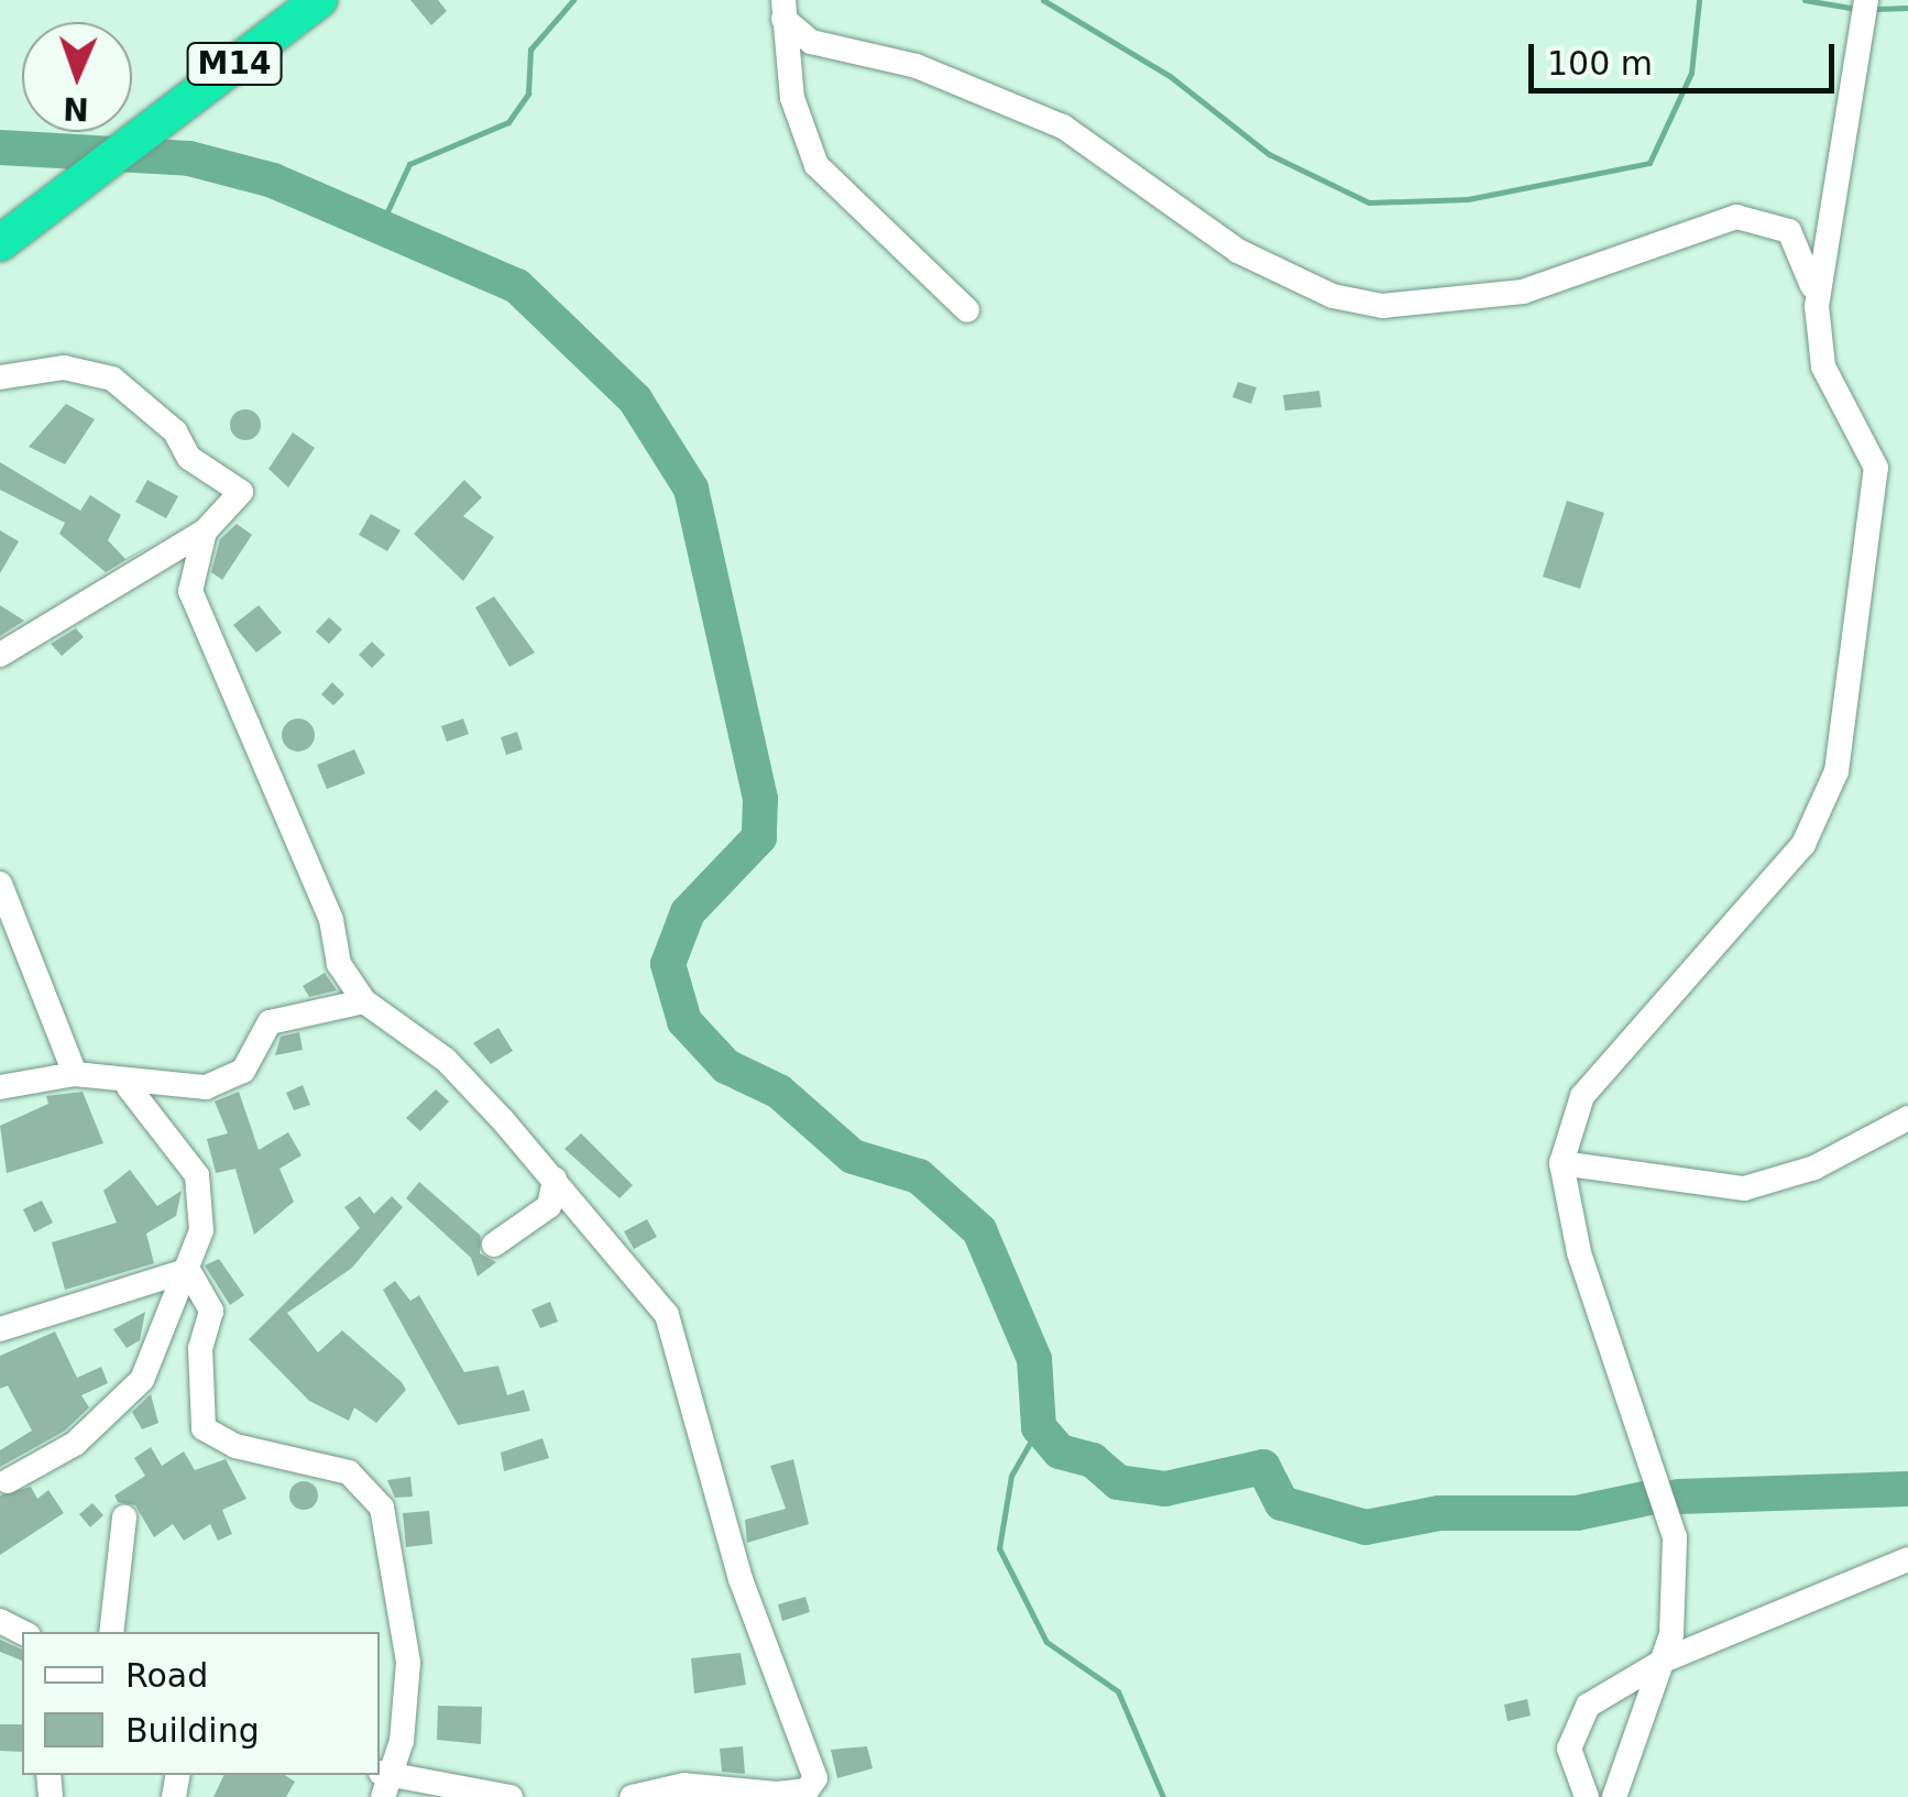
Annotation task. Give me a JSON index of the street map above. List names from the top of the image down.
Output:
{
  "streets": {
    "highway": ["M14"]
  },
  "legend": ["Road", "Building"],
  "scale_bar": "100 m",
  "north": "bottom"
}
